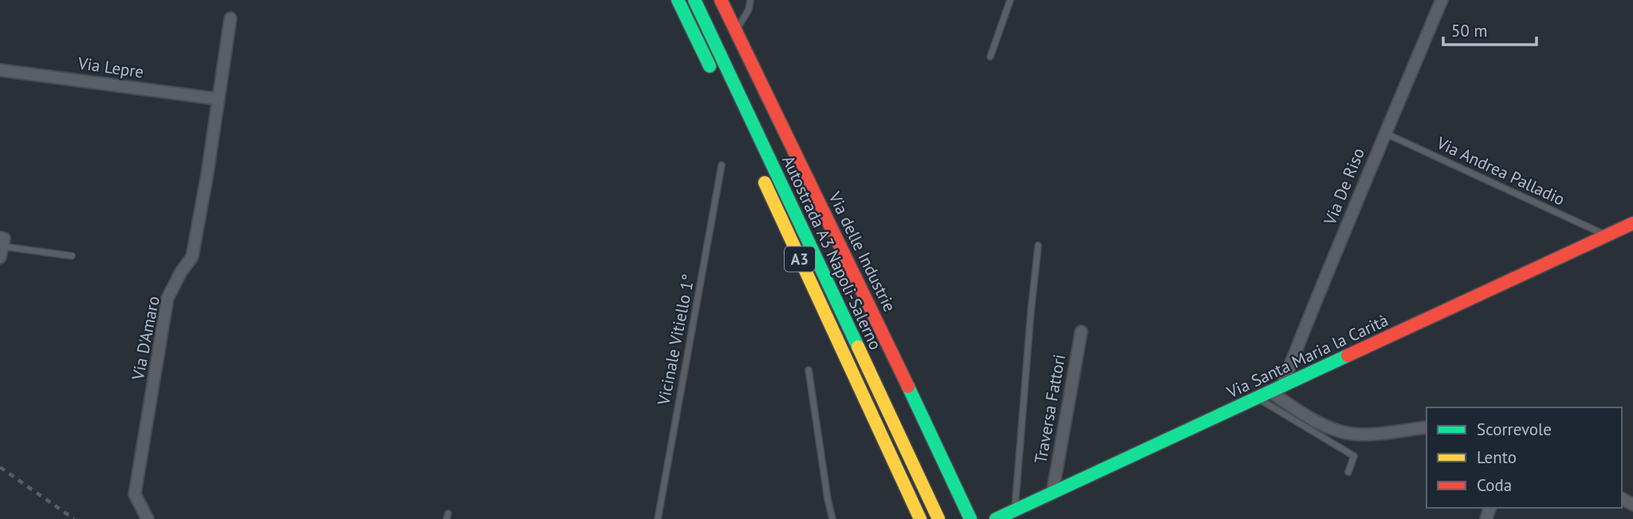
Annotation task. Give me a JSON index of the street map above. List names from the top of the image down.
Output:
{
  "streets": {
    "main road": [
      "Via delle Industrie",
      "Autostrada A3 Napoli-Salerno",
      "A3",
      "Via Santa Maria la Carità"
    ],
    "street": [
      "Via Lepre",
      "Via De Riso",
      "Via D'Amaro",
      "Traversa Fattori"
    ],
    "lane": ["Via Andrea Palladio", "Vicinale Vitiello 1°"]
  },
  "crossings": [
    ["Via Lepre", "Via D'Amaro"],
    ["Via Andrea Palladio", "Via De Riso"],
    ["Via Andrea Palladio", "Via Santa Maria la Carità"],
    ["Via De Riso", "Via Santa Maria la Carità"],
    ["Via Santa Maria la Carità", "Traversa Fattori"]
  ],
  "legend": ["Scorrevole", "Lento", "Coda"],
  "scale_bar": "50 m"
}
